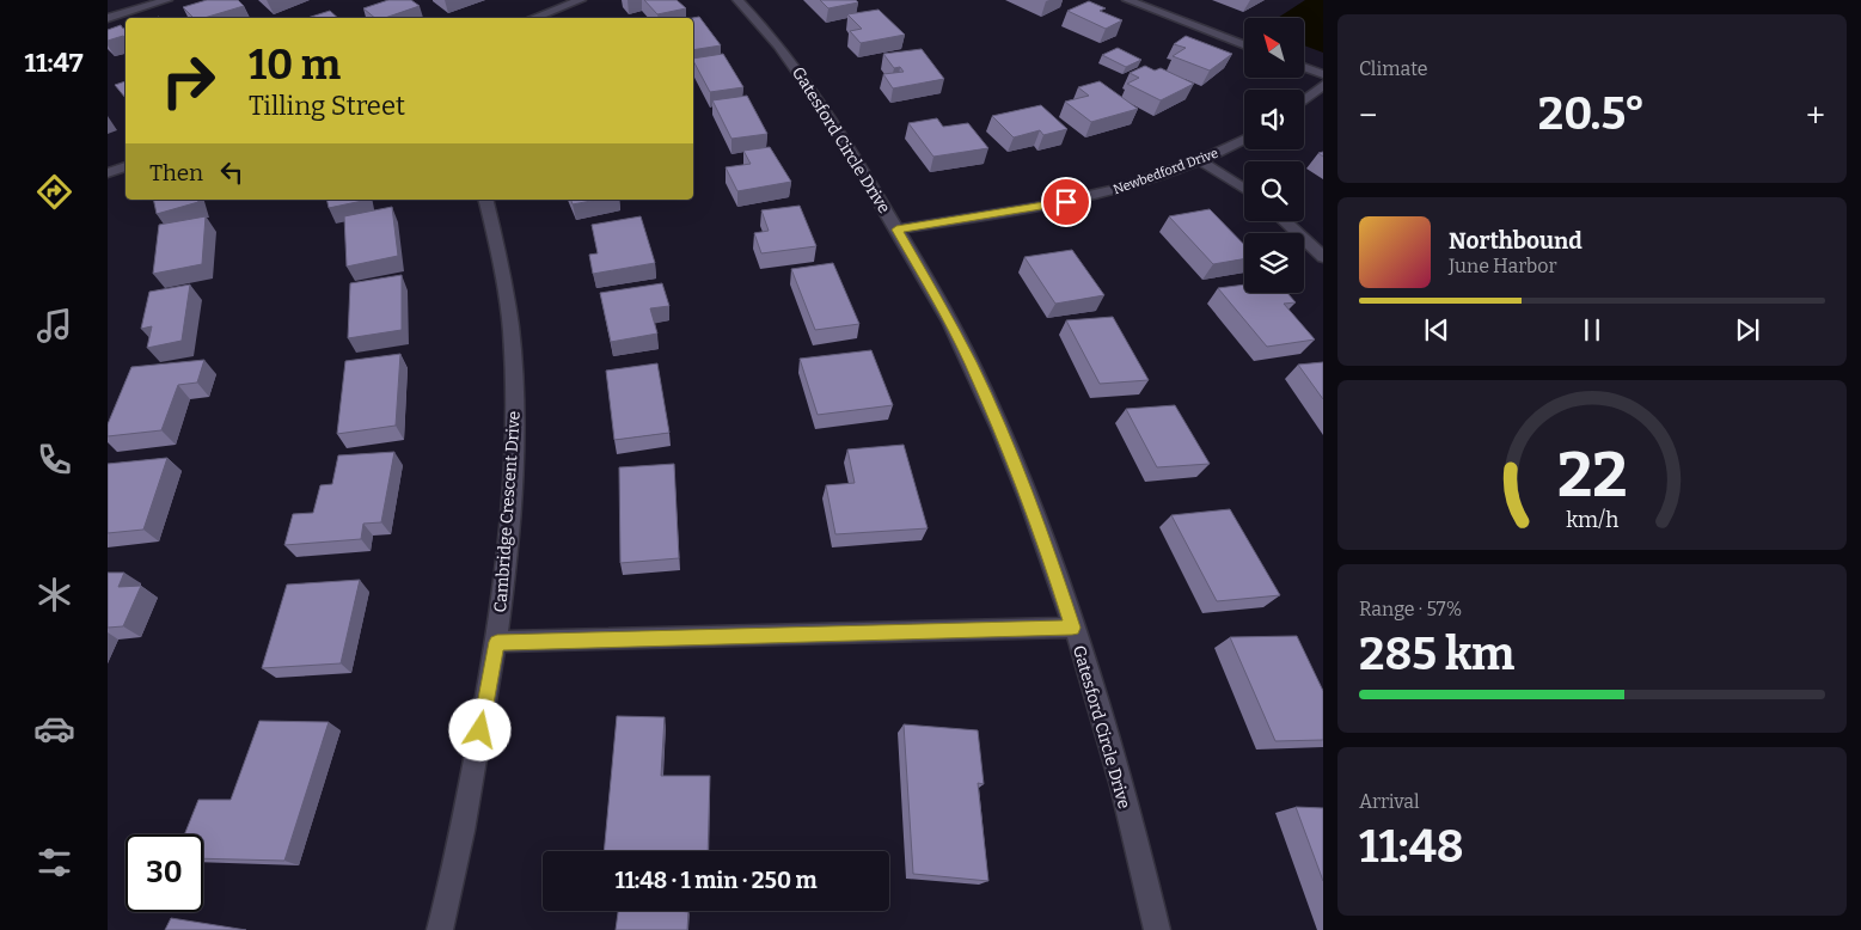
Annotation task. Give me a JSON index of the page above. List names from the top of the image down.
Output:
{
  "streets": {
    "street": ["Gatesford Circle Drive", "Newbedford Drive", "Cambridge Crescent Drive"]
  },
  "crossings": [
    ["Gatesford Circle Drive", "Newbedford Drive"]
  ],
  "north": "top left",
  "page": {
    "tabs": "11:47",
    "tile": [
      "Climate",
      ["Range · 57%", "285 km"],
      ["Arrival", "11:48"]
    ],
    "turn": ["10 m", "Tilling Street"],
    "heat": ["−", "20.5°", "+"],
    "then": "Then",
    "song": ["Northbound", "June Harbor"],
    "limit": "30",
    "trip": "11:48 · 1 min · 250 m",
    "gauge": ["22", "km/h"]
  }
}
